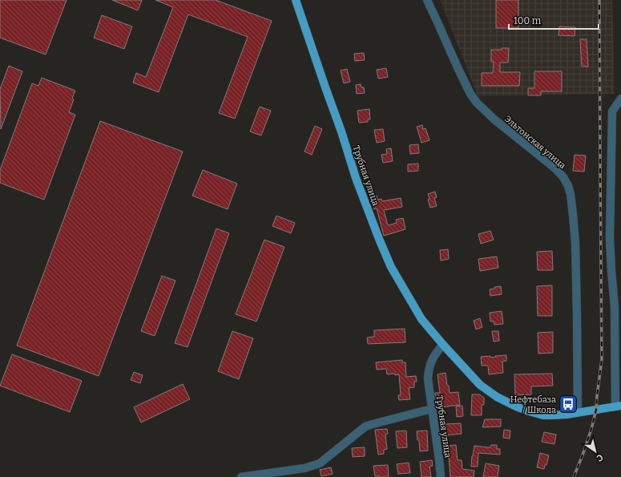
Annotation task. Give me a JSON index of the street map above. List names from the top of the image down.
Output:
{
  "streets": {
    "main road": ["Трубная улица"],
    "street": ["Эльтонская улица"]
  },
  "crossings": [
    ["Эльтонская улица", "Трубная улица"]
  ],
  "places": {
    "bus stop": ["Нефтебаза / Школа"]
  },
  "scale_bar": "100 m",
  "north": "bottom right"
}
